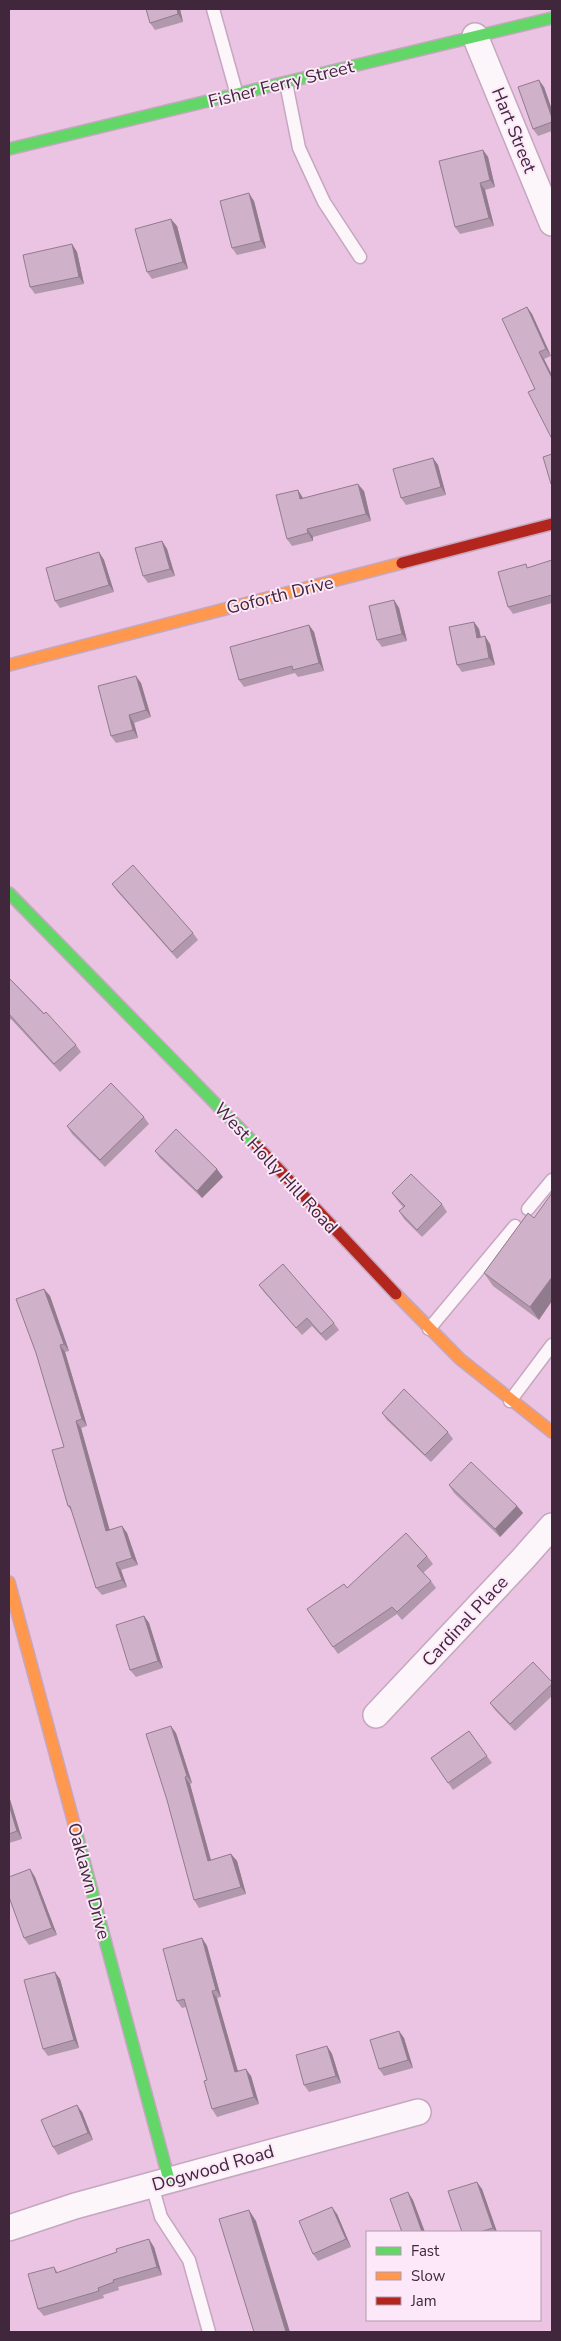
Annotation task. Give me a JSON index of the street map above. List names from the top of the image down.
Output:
{
  "streets": {
    "street": [
      "Fisher Ferry Street",
      "Hart Street",
      "Goforth Drive",
      "West Holly Hill Road",
      "Cardinal Place",
      "Oaklawn Drive",
      "Dogwood Road"
    ]
  },
  "crossings": [
    ["Fisher Ferry Street", "Hart Street"],
    ["Oaklawn Drive", "Dogwood Road"]
  ],
  "legend": ["Fast", "Slow", "Jam"]
}
